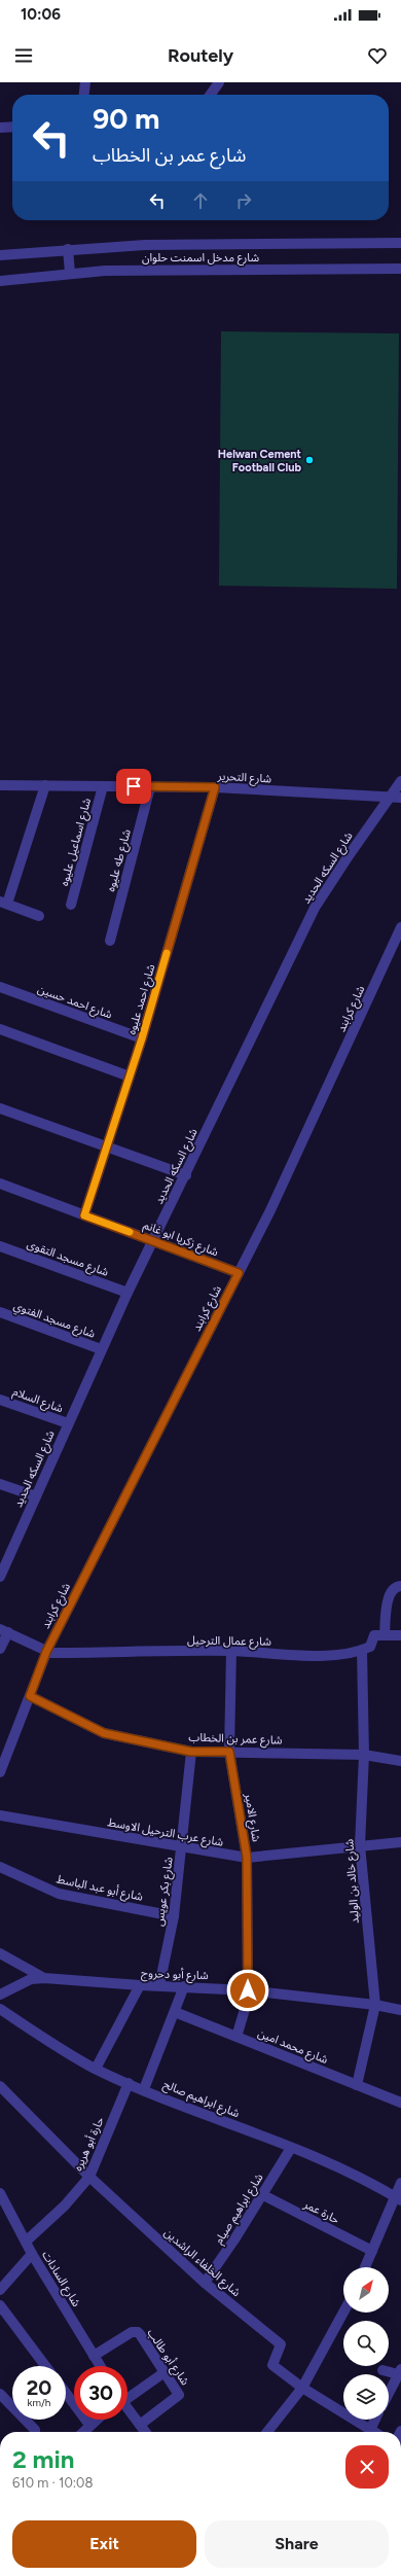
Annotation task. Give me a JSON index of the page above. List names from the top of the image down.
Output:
{
  "streets": {
    "street": [
      "شارع مدخل اسمنت حلوان",
      "شارع التحرير",
      "شارع اسماعيل عليوه",
      "شارع طه عليوه",
      "شارع السكه الحديد",
      "شارع احمد عليوه",
      "شارع احمد حسين",
      "شارع كرابند",
      "شارع زكريا ابو غانم",
      "شارع مسجد التقوى",
      "شارع مسجد الفتوي",
      "شارع السلام",
      "شارع عمال الترحيل",
      "شارع عمر بن الخطاب",
      "شارع الامير",
      "شارع عرب الترحيل الاوسط",
      "شارع خالد بن الوليد",
      "شارع أبو عبد الباسط",
      "شارع بكر عويس",
      "شارع أبو دحروج",
      "شارع محمد امين",
      "شارع ابراهيم صالح",
      "حارة أبو هريره",
      "شارع ابراهيم صيام",
      "حارة عمر",
      "شارع الخلفاء الراشدين",
      "شارع السادات",
      "شارع أبو طالب"
    ]
  },
  "crossings": [
    ["شارع التحرير", "شارع اسماعيل عليوه"],
    ["شارع التحرير", "شارع طه عليوه"],
    ["شارع التحرير", "شارع السكه الحديد"],
    ["شارع التحرير", "شارع احمد عليوه"],
    ["شارع السكه الحديد", "شارع زكريا ابو غانم"],
    ["شارع السكه الحديد", "شارع مسجد التقوى"],
    ["شارع السكه الحديد", "شارع مسجد الفتوي"],
    ["شارع السكه الحديد", "شارع السلام"],
    ["شارع احمد عليوه", "شارع احمد حسين"],
    ["شارع احمد عليوه", "شارع زكريا ابو غانم"],
    ["شارع كرابند", "شارع زكريا ابو غانم"],
    ["شارع كرابند", "شارع عمال الترحيل"],
    ["شارع عمال الترحيل", "شارع الامير"],
    ["شارع عمال الترحيل", "شارع خالد بن الوليد"],
    ["شارع عمر بن الخطاب", "شارع الامير"],
    ["شارع عمر بن الخطاب", "شارع خالد بن الوليد"],
    ["شارع عمر بن الخطاب", "شارع بكر عويس"],
    ["شارع الامير", "شارع عرب الترحيل الاوسط"],
    ["شارع الامير", "شارع أبو دحروج"],
    ["شارع الامير", "شارع محمد امين"],
    ["شارع عرب الترحيل الاوسط", "شارع خالد بن الوليد"],
    ["شارع عرب الترحيل الاوسط", "شارع بكر عويس"],
    ["شارع خالد بن الوليد", "شارع أبو دحروج"],
    ["شارع خالد بن الوليد", "شارع محمد امين"],
    ["شارع أبو عبد الباسط", "شارع بكر عويس"],
    ["شارع بكر عويس", "شارع أبو دحروج"],
    ["شارع ابراهيم صالح", "حارة أبو هريره"],
    ["شارع ابراهيم صالح", "شارع ابراهيم صيام"],
    ["حارة أبو هريره", "شارع الخلفاء الراشدين"],
    ["حارة أبو هريره", "شارع السادات"],
    ["شارع ابراهيم صيام", "حارة عمر"],
    ["شارع ابراهيم صيام", "شارع الخلفاء الراشدين"],
    ["شارع السادات", "شارع أبو طالب"]
  ],
  "places": ["Helwan Cement Football Club"],
  "north": "top right",
  "page": {
    "status": "10:06",
    "header": "Routely",
    "turn": ["90 m", "شارع عمر بن الخطاب"],
    "speed": "20 km/h",
    "limit": "30",
    "heading": ["2 min", "610 m · 10:08"],
    "buttons": ["Exit", "Share"]
  }
}
